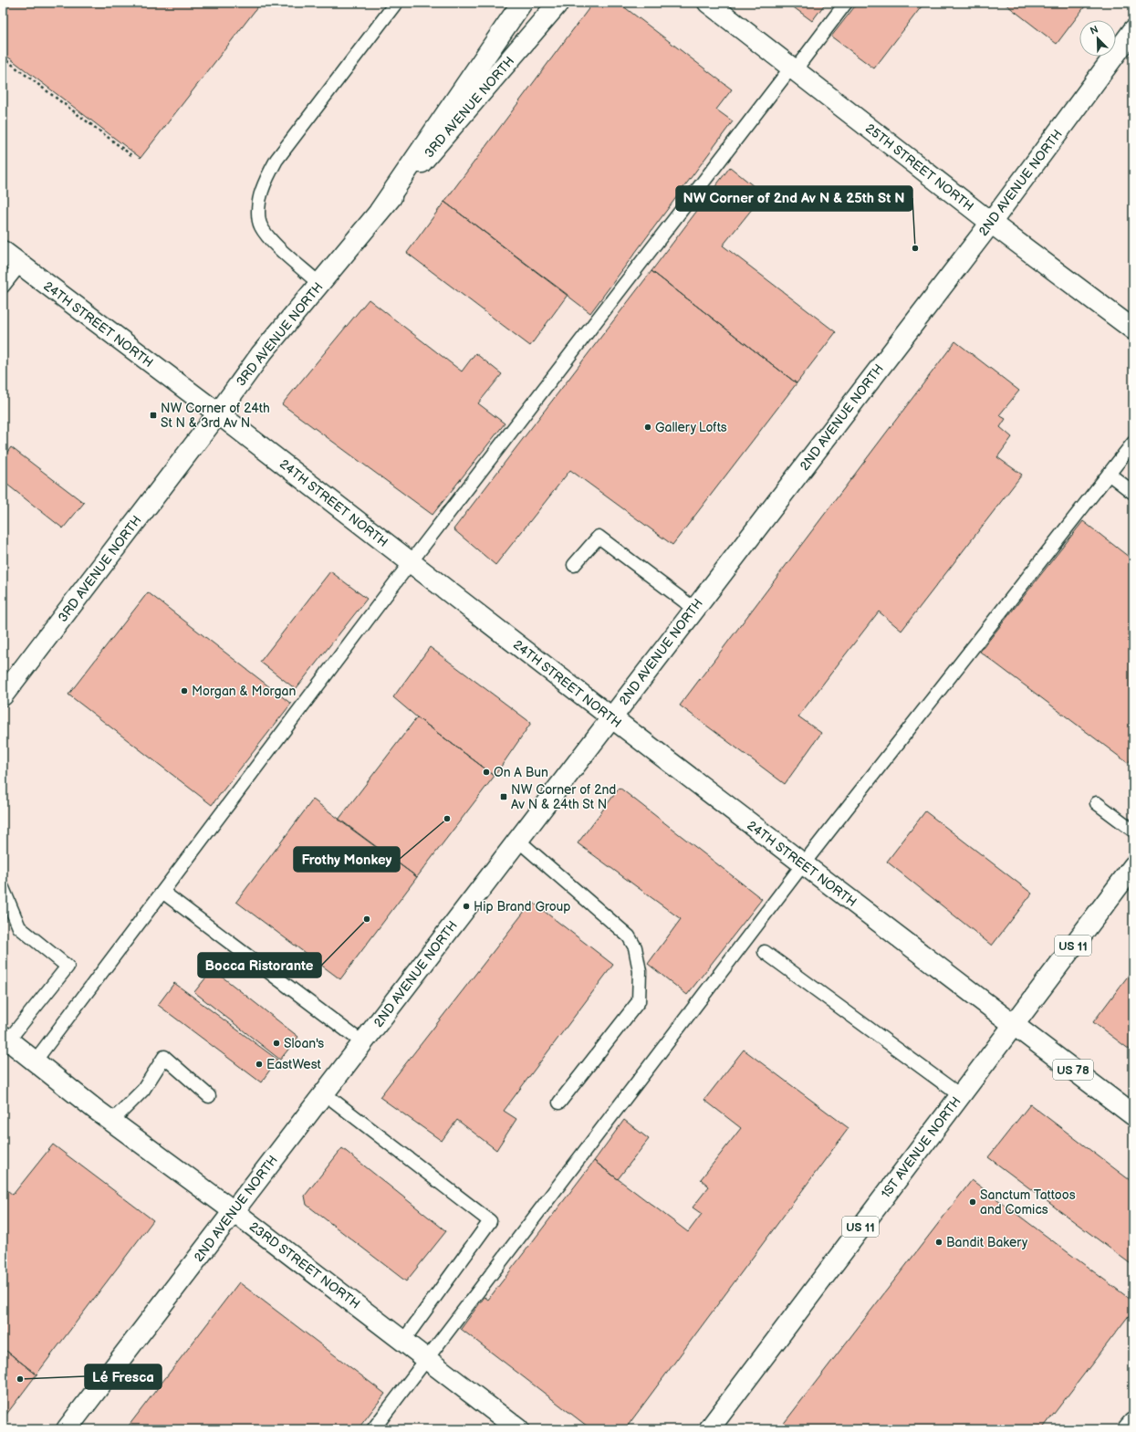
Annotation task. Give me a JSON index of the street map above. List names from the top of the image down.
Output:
{
  "streets": {
    "main road": [
      "3RD AVENUE NORTH",
      "25TH STREET NORTH",
      "2ND AVENUE NORTH",
      "24TH STREET NORTH",
      "US 11",
      "US 78",
      "1ST AVENUE NORTH",
      "23RD STREET NORTH"
    ]
  },
  "crossings": [
    ["3RD AVENUE NORTH", "24TH STREET NORTH"],
    ["25TH STREET NORTH", "2ND AVENUE NORTH"],
    ["2ND AVENUE NORTH", "24TH STREET NORTH"],
    ["2ND AVENUE NORTH", "23RD STREET NORTH"],
    ["24TH STREET NORTH", "1ST AVENUE NORTH"]
  ],
  "places": {
    "other": [
      "NW Corner of 2nd Av N & 25th St N",
      "Gallery Lofts",
      "Morgan & Morgan",
      "On A Bun",
      "Frothy Monkey",
      "Hip Brand Group",
      "Bocca Ristorante",
      "Sloan's",
      "EastWest",
      "Sanctum Tattoos and Comics",
      "Bandit Bakery",
      "Lé Fresca"
    ],
    "transit": ["NW Corner of 24th St N & 3rd Av N", "NW Corner of 2nd Av N & 24th St N"]
  },
  "north": "top left"
}
